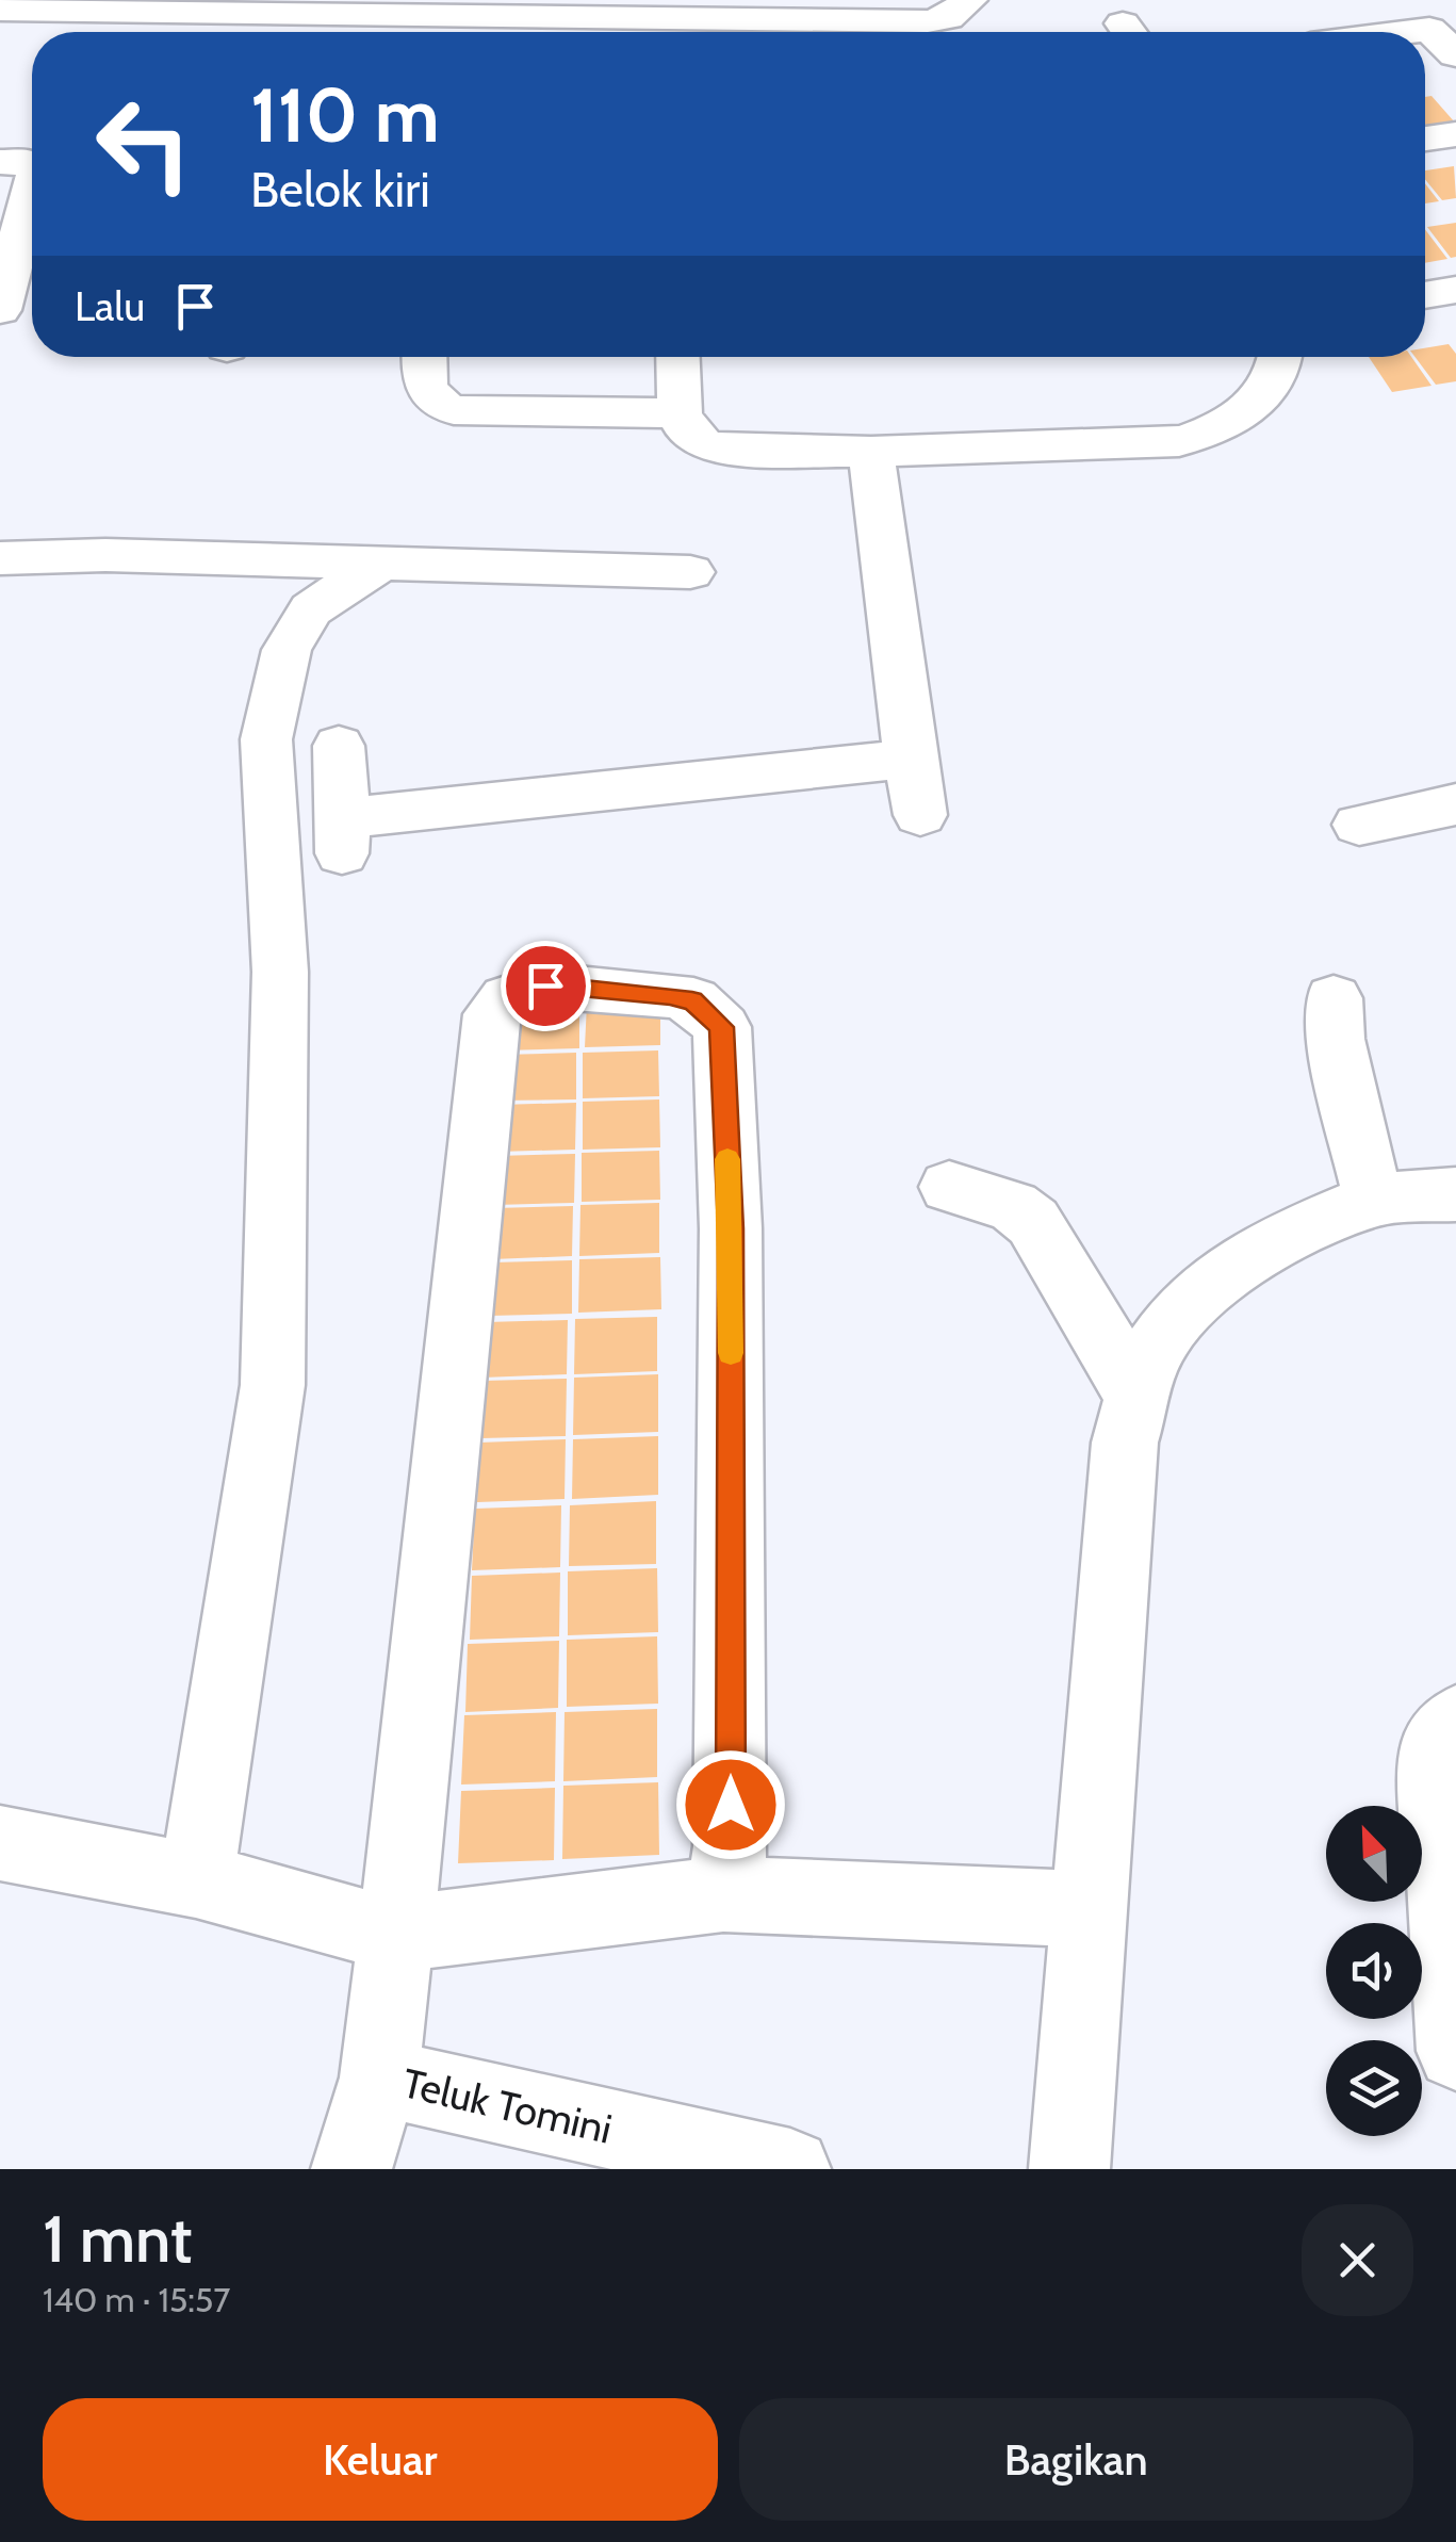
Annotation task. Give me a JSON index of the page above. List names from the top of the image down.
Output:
{
  "streets": {
    "street": ["Teluk Tomini"]
  },
  "north": "top left",
  "page": {
    "turn": ["110 m", "Belok kiri"],
    "then": "Lalu",
    "heading": ["1 mnt", "140 m · 15:57"],
    "buttons": ["Keluar", "Bagikan"]
  }
}
